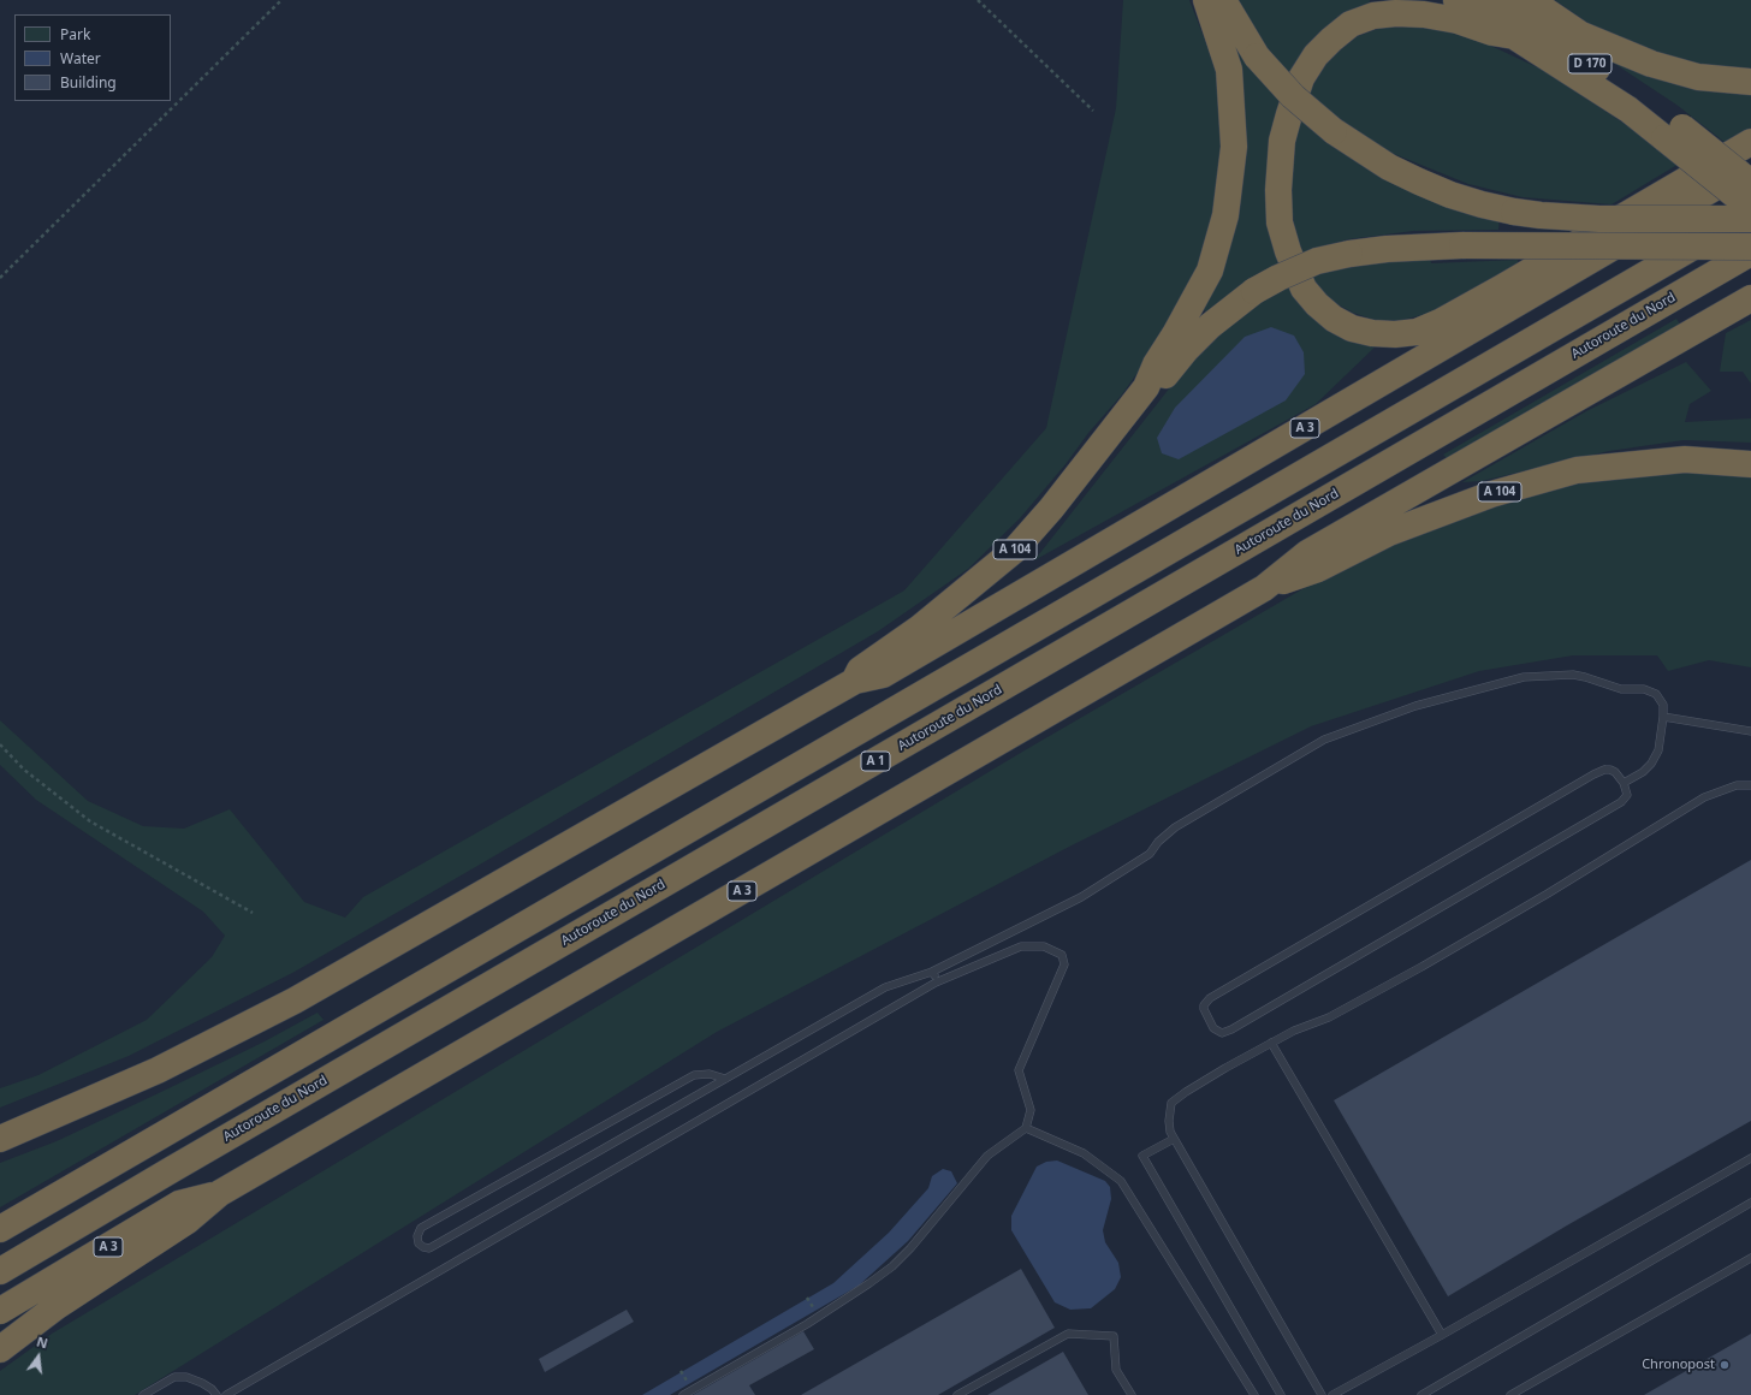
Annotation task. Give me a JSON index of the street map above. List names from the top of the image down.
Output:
{
  "streets": {
    "highway": [
      "D 170",
      "Autoroute du Nord",
      "A 3",
      "A 104",
      "A 1"
    ]
  },
  "crossings": [
    ["A 3", "A 104"]
  ],
  "places": ["Chronopost"],
  "legend": ["Park", "Water", "Building"],
  "north": "top"
}
